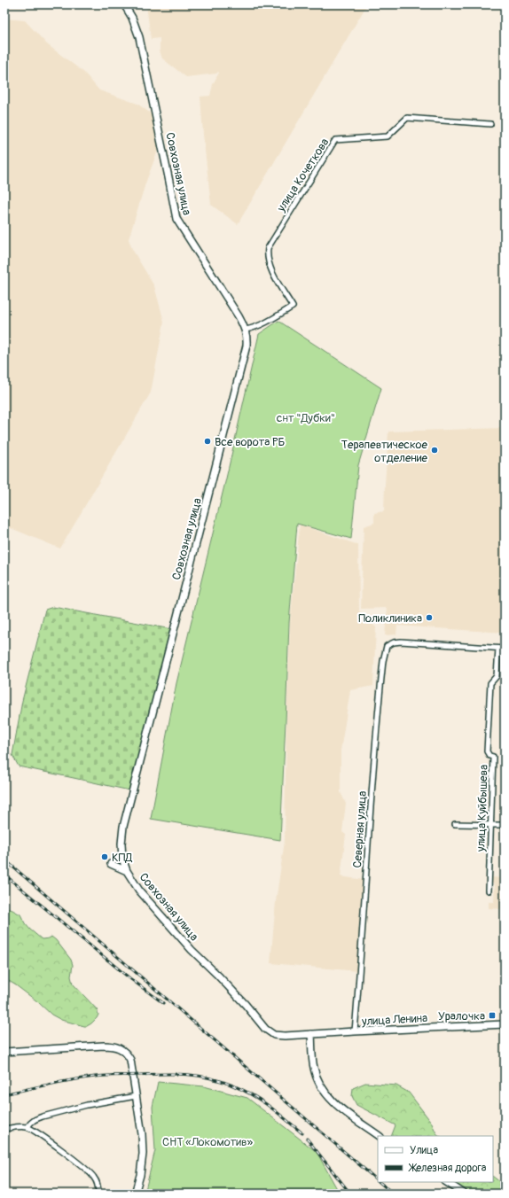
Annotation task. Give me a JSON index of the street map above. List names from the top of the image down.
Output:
{
  "streets": {
    "street": [
      "Совхозная улица",
      "улица Кочеткова",
      "улица Куйбышева",
      "Северная улица",
      "улица Ленина"
    ]
  },
  "crossings": [
    ["Совхозная улица", "улица Кочеткова"],
    ["Совхозная улица", "улица Ленина"],
    ["улица Куйбышева", "Северная улица"],
    ["Северная улица", "улица Ленина"]
  ],
  "parks": ["снт \"Дубки\"", "СНТ «Локомотив»"],
  "places": {
    "other": [
      "Все ворота РБ",
      "Терапевтическое отделение",
      "Поликлиника",
      "КПД"
    ],
    "transit": ["Уралочка"]
  },
  "legend": ["Улица", "Железная дорога"]
}
